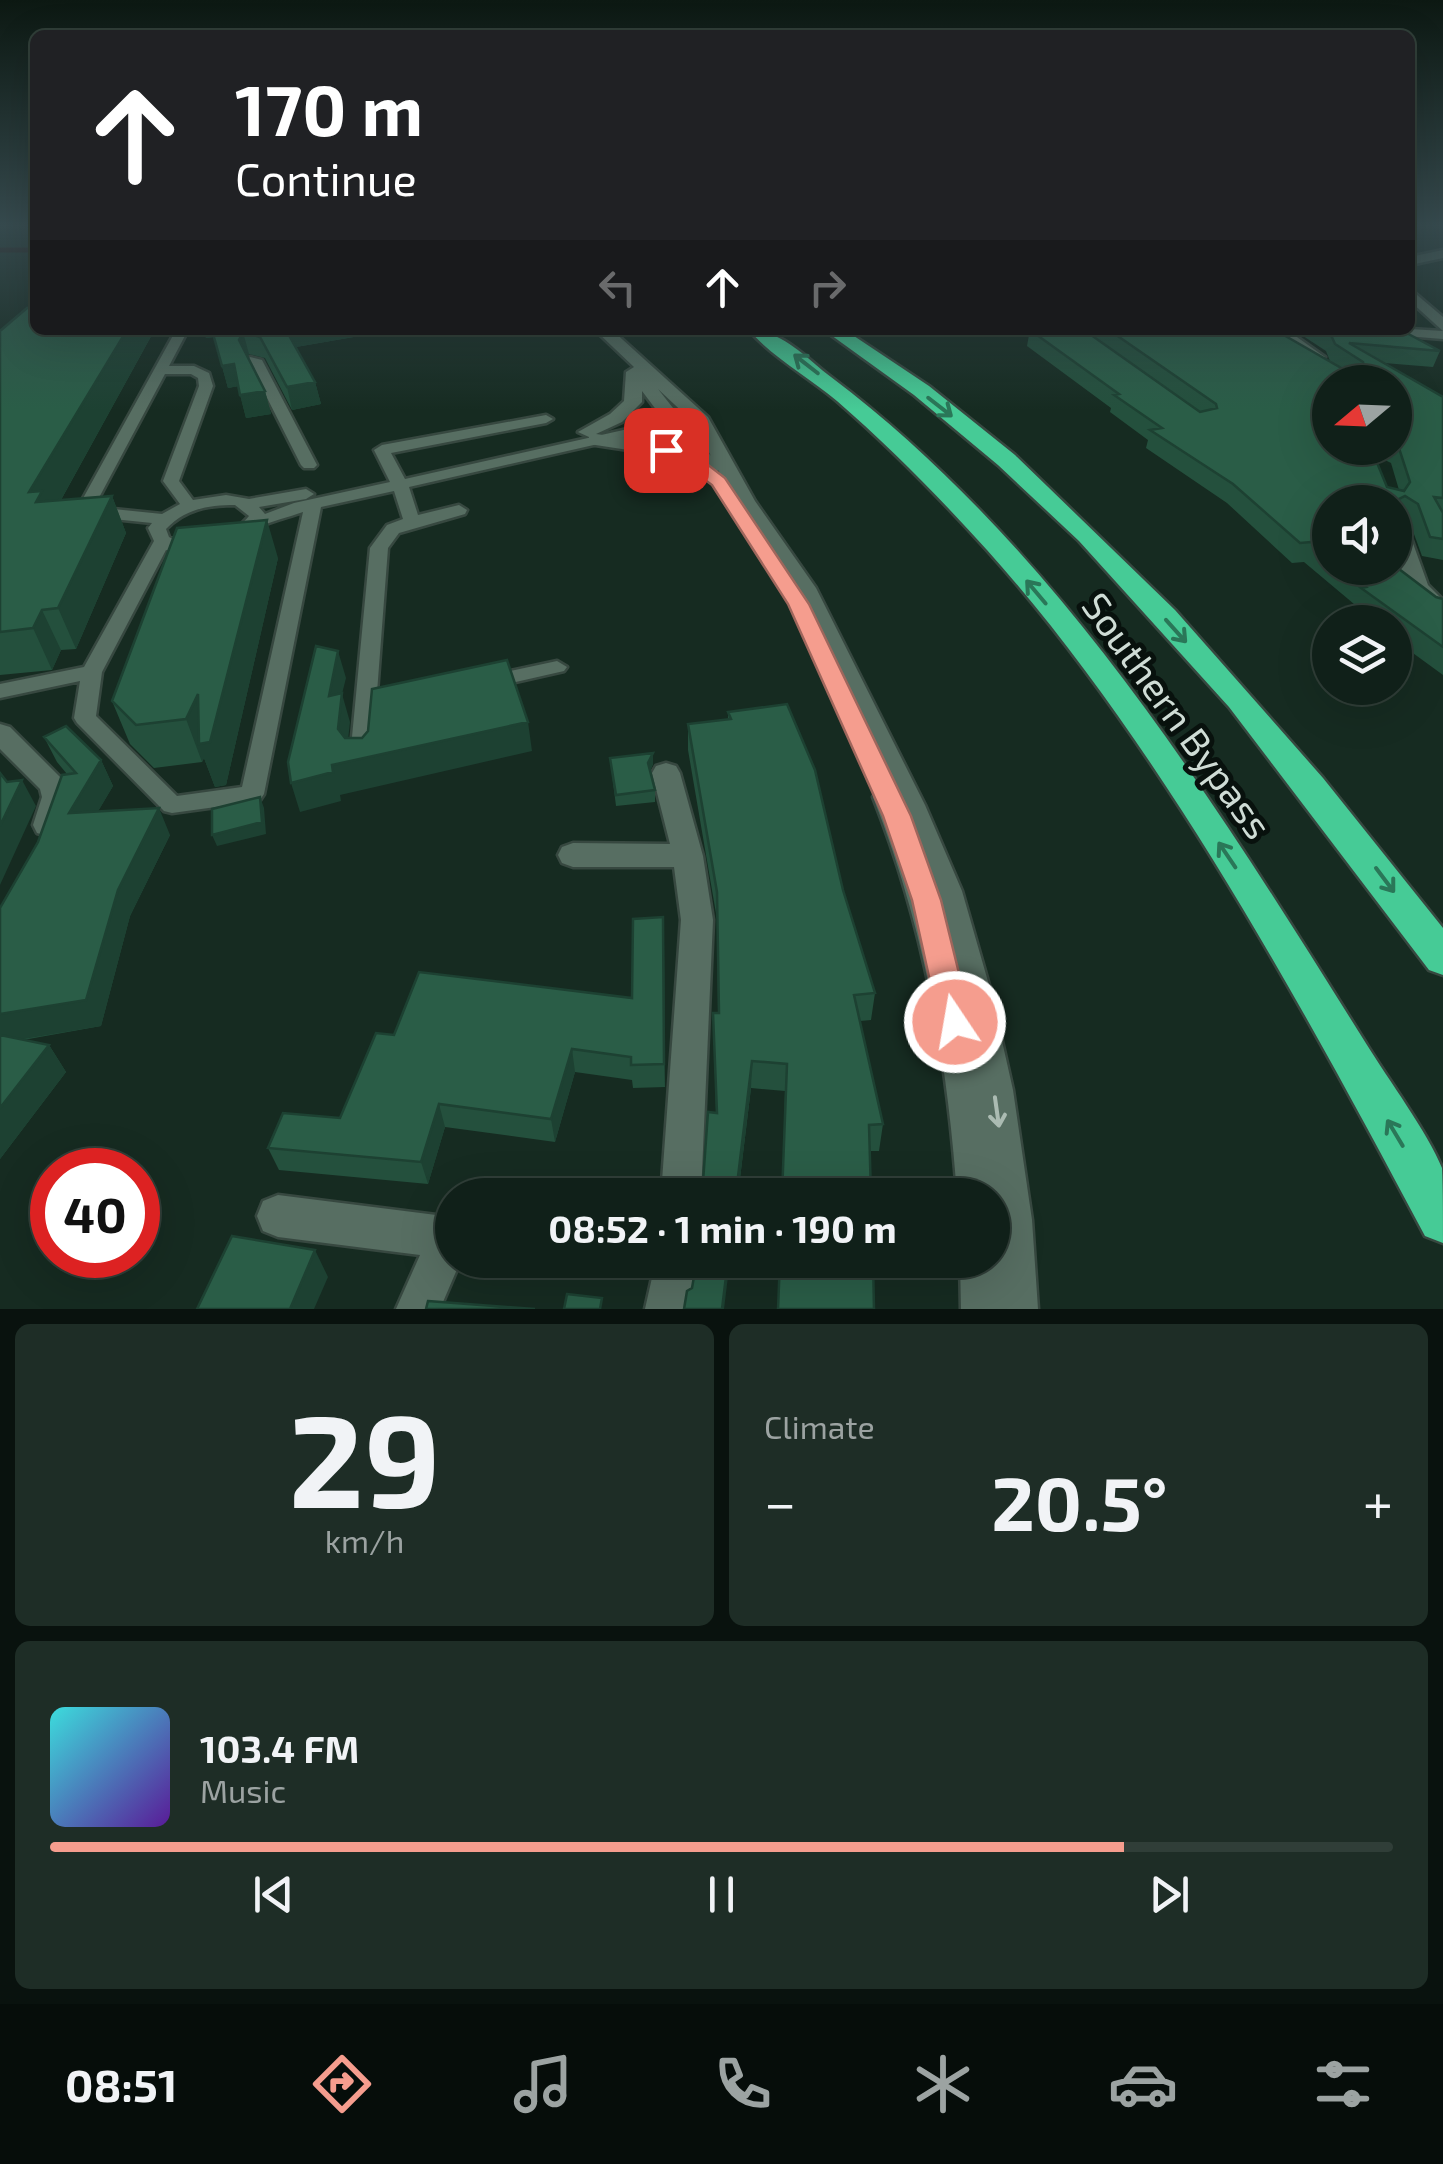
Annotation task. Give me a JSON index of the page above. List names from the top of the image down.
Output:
{
  "streets": {
    "highway": ["Southern Bypass"]
  },
  "north": "left",
  "page": {
    "turn": ["170 m", "Continue"],
    "limit": "40",
    "trip": "08:52 · 1 min · 190 m",
    "tile": [
      ["29", "km/h"],
      "Climate"
    ],
    "heat": ["−", "20.5°", "+"],
    "song": ["103.4 FM", "Music"],
    "tabs": "08:51"
  }
}
